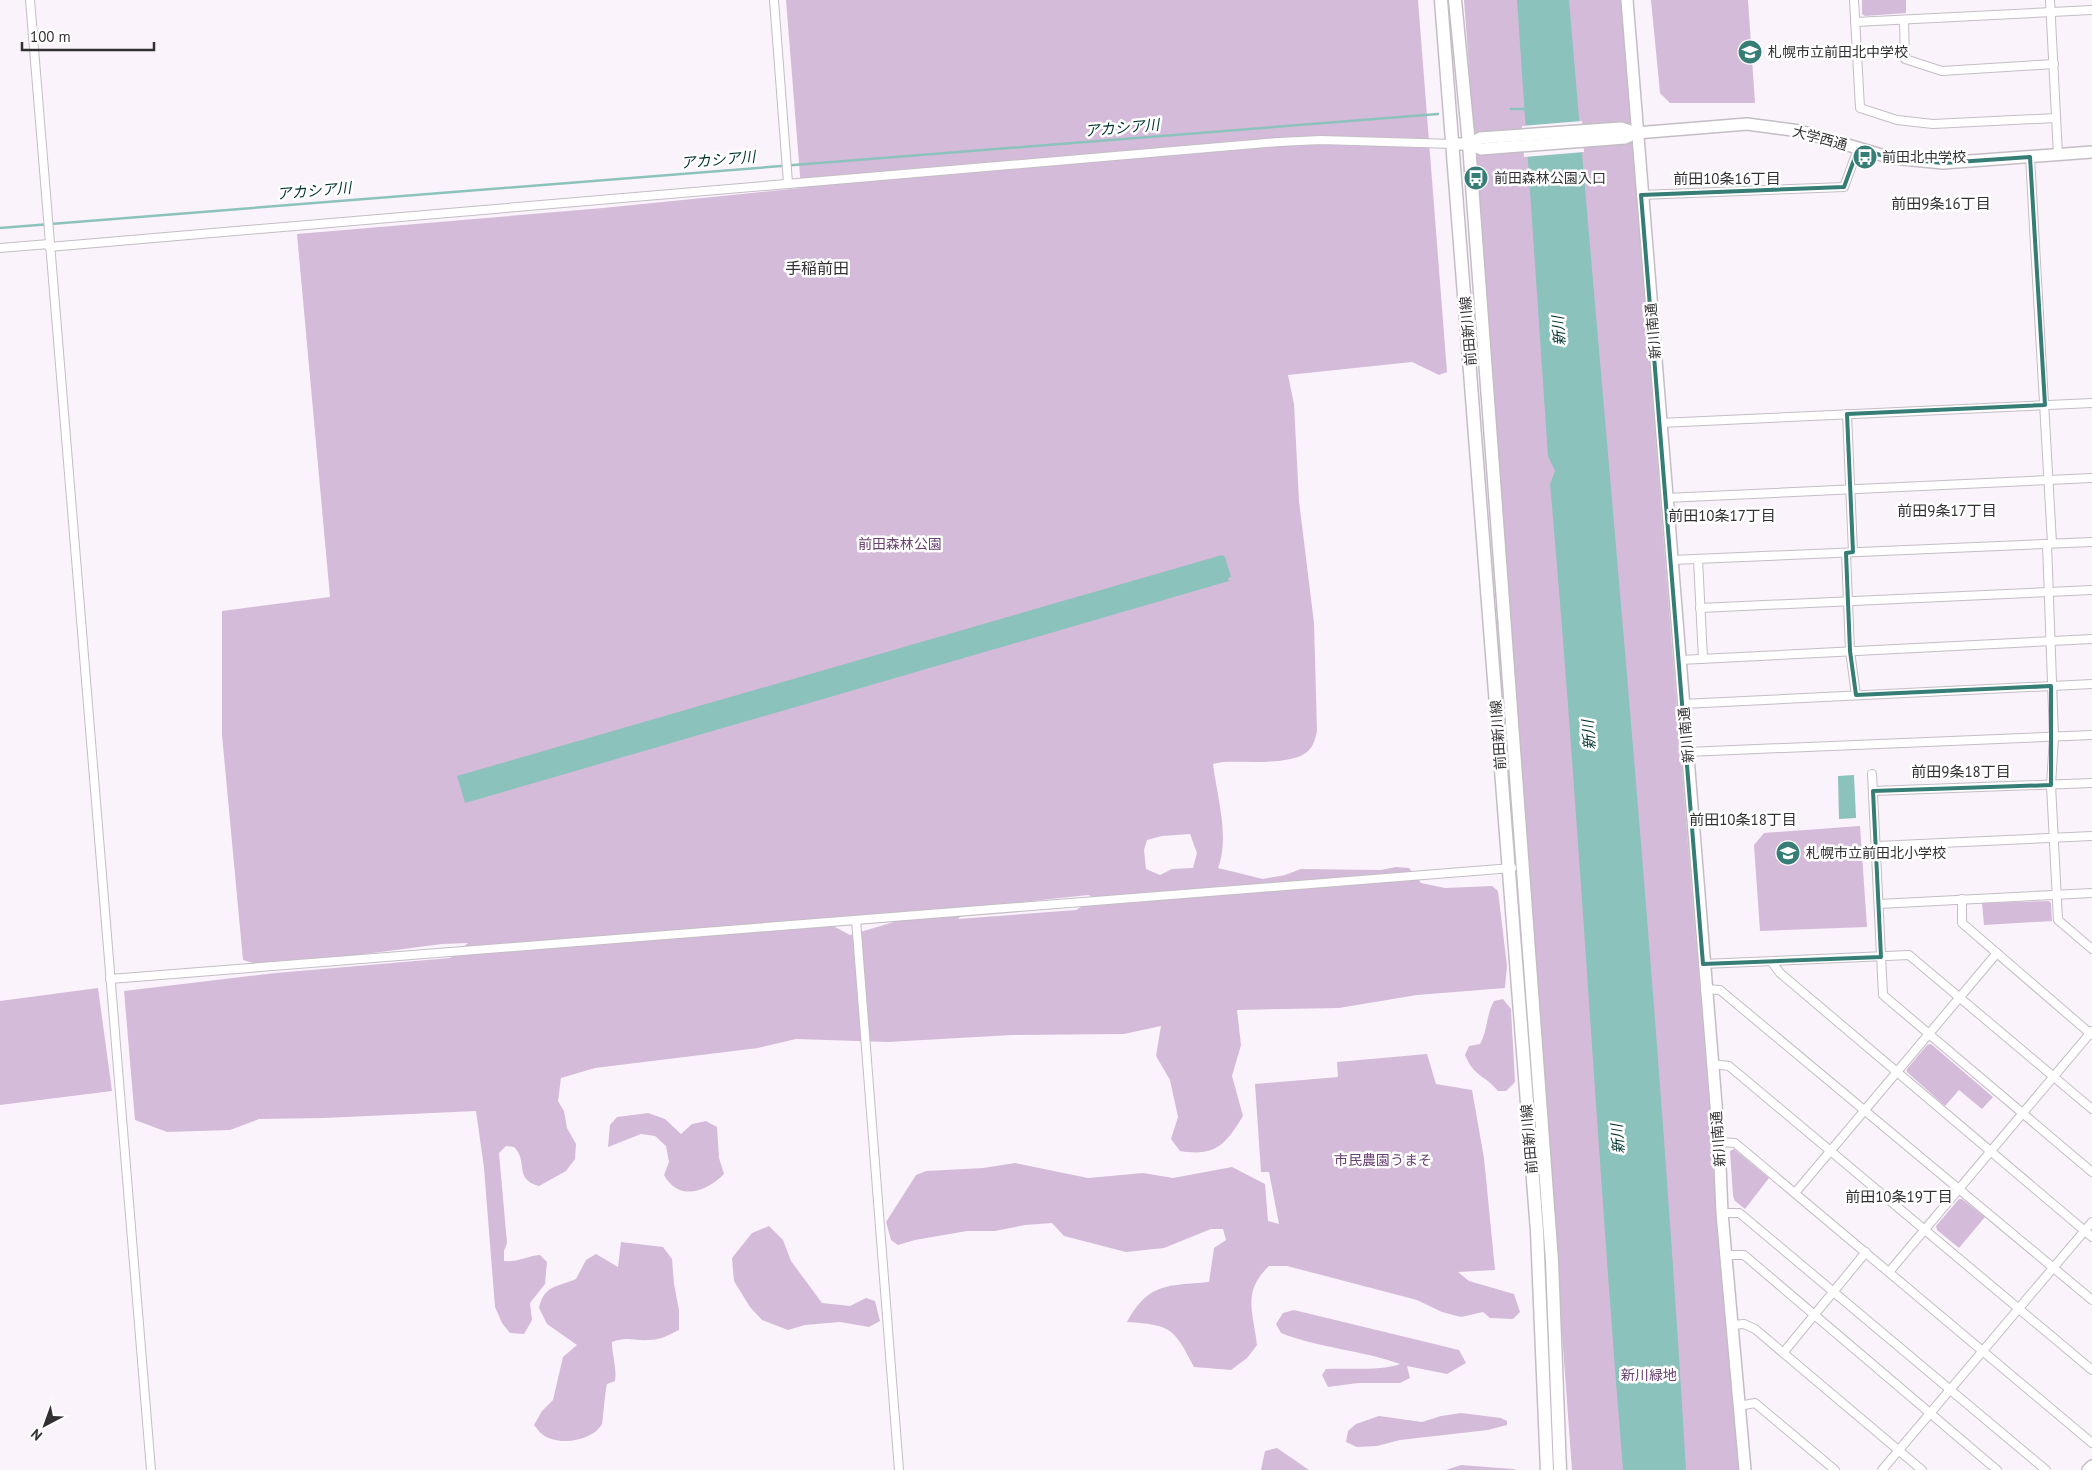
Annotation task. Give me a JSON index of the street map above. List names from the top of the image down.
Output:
{
  "streets": {
    "main road": ["前田新川線"],
    "street": ["大学西通", "新川南通"]
  },
  "crossings": [
    ["大学西通", "前田新川線"],
    ["大学西通", "新川南通"]
  ],
  "districts": [
    "前田10条16丁目",
    "前田9条16丁目",
    "手稲前田",
    "前田9条17丁目",
    "前田10条17丁目",
    "前田9条18丁目",
    "前田10条18丁目",
    "前田10条19丁目"
  ],
  "water": ["アカシア川", "新川"],
  "parks": ["前田森林公園", "市民農園うまそ", "新川緑地"],
  "places": {
    "school or university": ["札幌市立前田北中学校", "札幌市立前田北小学校"],
    "bus stop": ["前田北中学校", "前田森林公園入口"]
  },
  "scale_bar": "100 m",
  "north": "bottom left"
}
